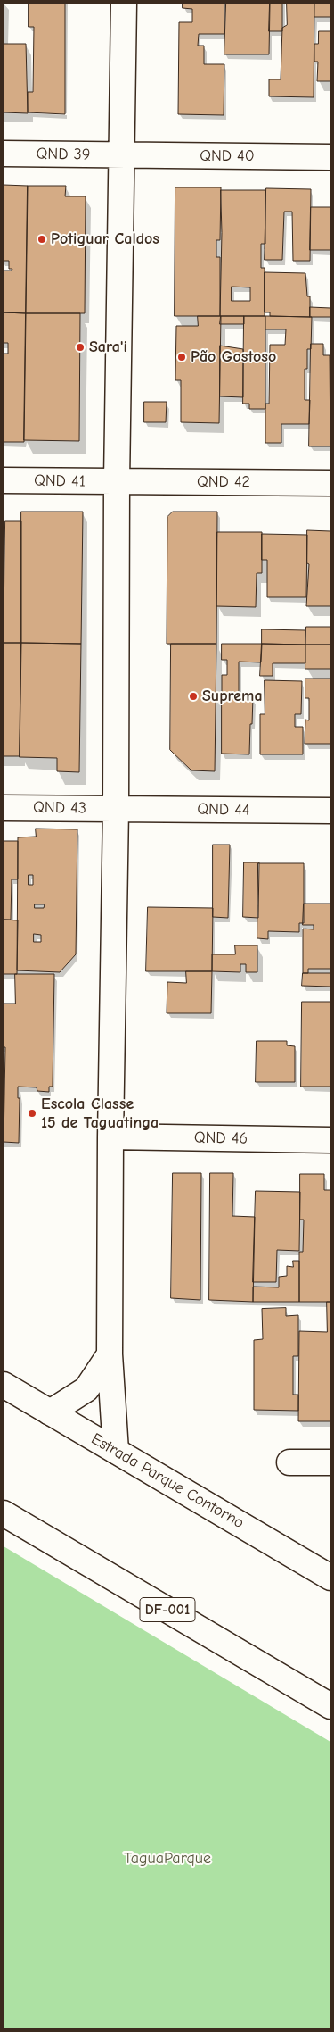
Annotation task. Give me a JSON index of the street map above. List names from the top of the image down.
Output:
{
  "streets": {
    "main road": [
      "QND 39",
      "QND 40",
      "QND 41",
      "QND 42",
      "QND 43",
      "QND 44",
      "QND 46",
      "Estrada Parque Contorno",
      "DF-001"
    ]
  },
  "crossings": [
    ["QND 39", "QND 40"],
    ["QND 41", "QND 42"],
    ["QND 43", "QND 44"]
  ],
  "parks": ["TaguaParque"],
  "places": [
    "Potiguar Caldos",
    "Sara'i",
    "Pão Gostoso",
    "Suprema",
    "Escola Classe 15 de Taguatinga"
  ]
}
